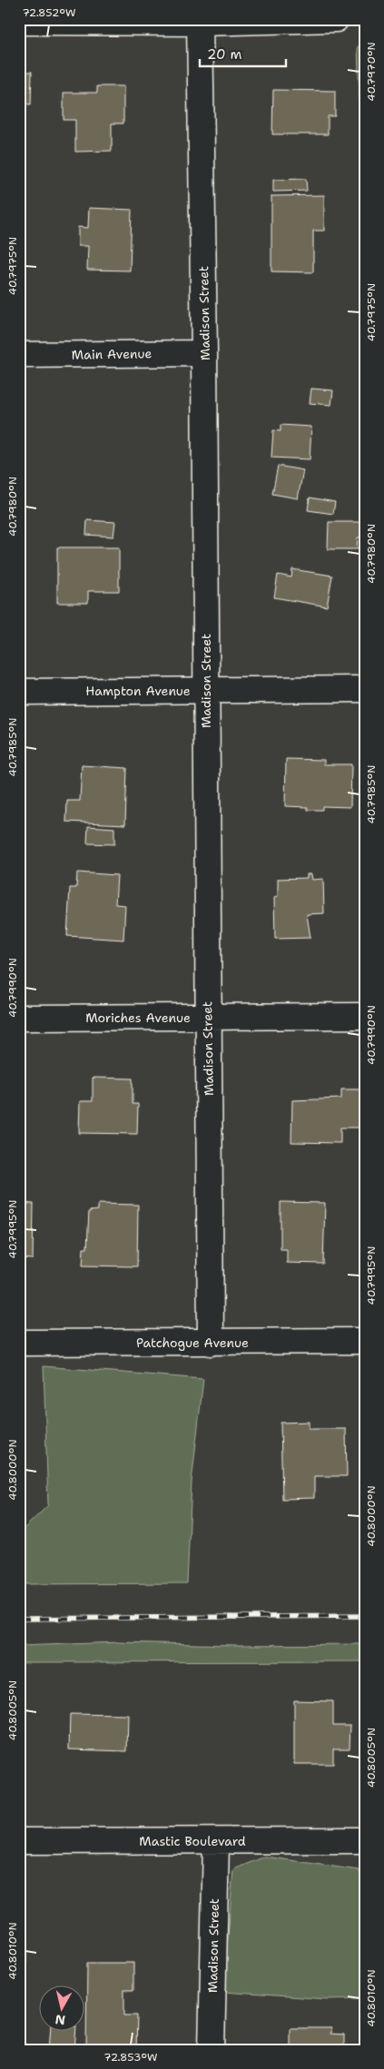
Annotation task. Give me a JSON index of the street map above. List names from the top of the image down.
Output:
{
  "streets": {
    "street": [
      "Madison Street",
      "Main Avenue",
      "Hampton Avenue",
      "Moriches Avenue",
      "Patchogue Avenue",
      "Mastic Boulevard"
    ]
  },
  "crossings": [
    ["Madison Street", "Main Avenue"],
    ["Madison Street", "Hampton Avenue"],
    ["Madison Street", "Moriches Avenue"],
    ["Madison Street", "Patchogue Avenue"],
    ["Madison Street", "Mastic Boulevard"]
  ],
  "scale_bar": "20 m",
  "north": "bottom",
  "coordinates": [
    "72.852°W",
    "40.7970°N",
    "40.7975°N",
    "40.7980°N",
    "40.7985°N",
    "40.7990°N",
    "40.7995°N",
    "40.8000°N",
    "40.8005°N",
    "40.8010°N",
    "72.853°W"
  ]
}
